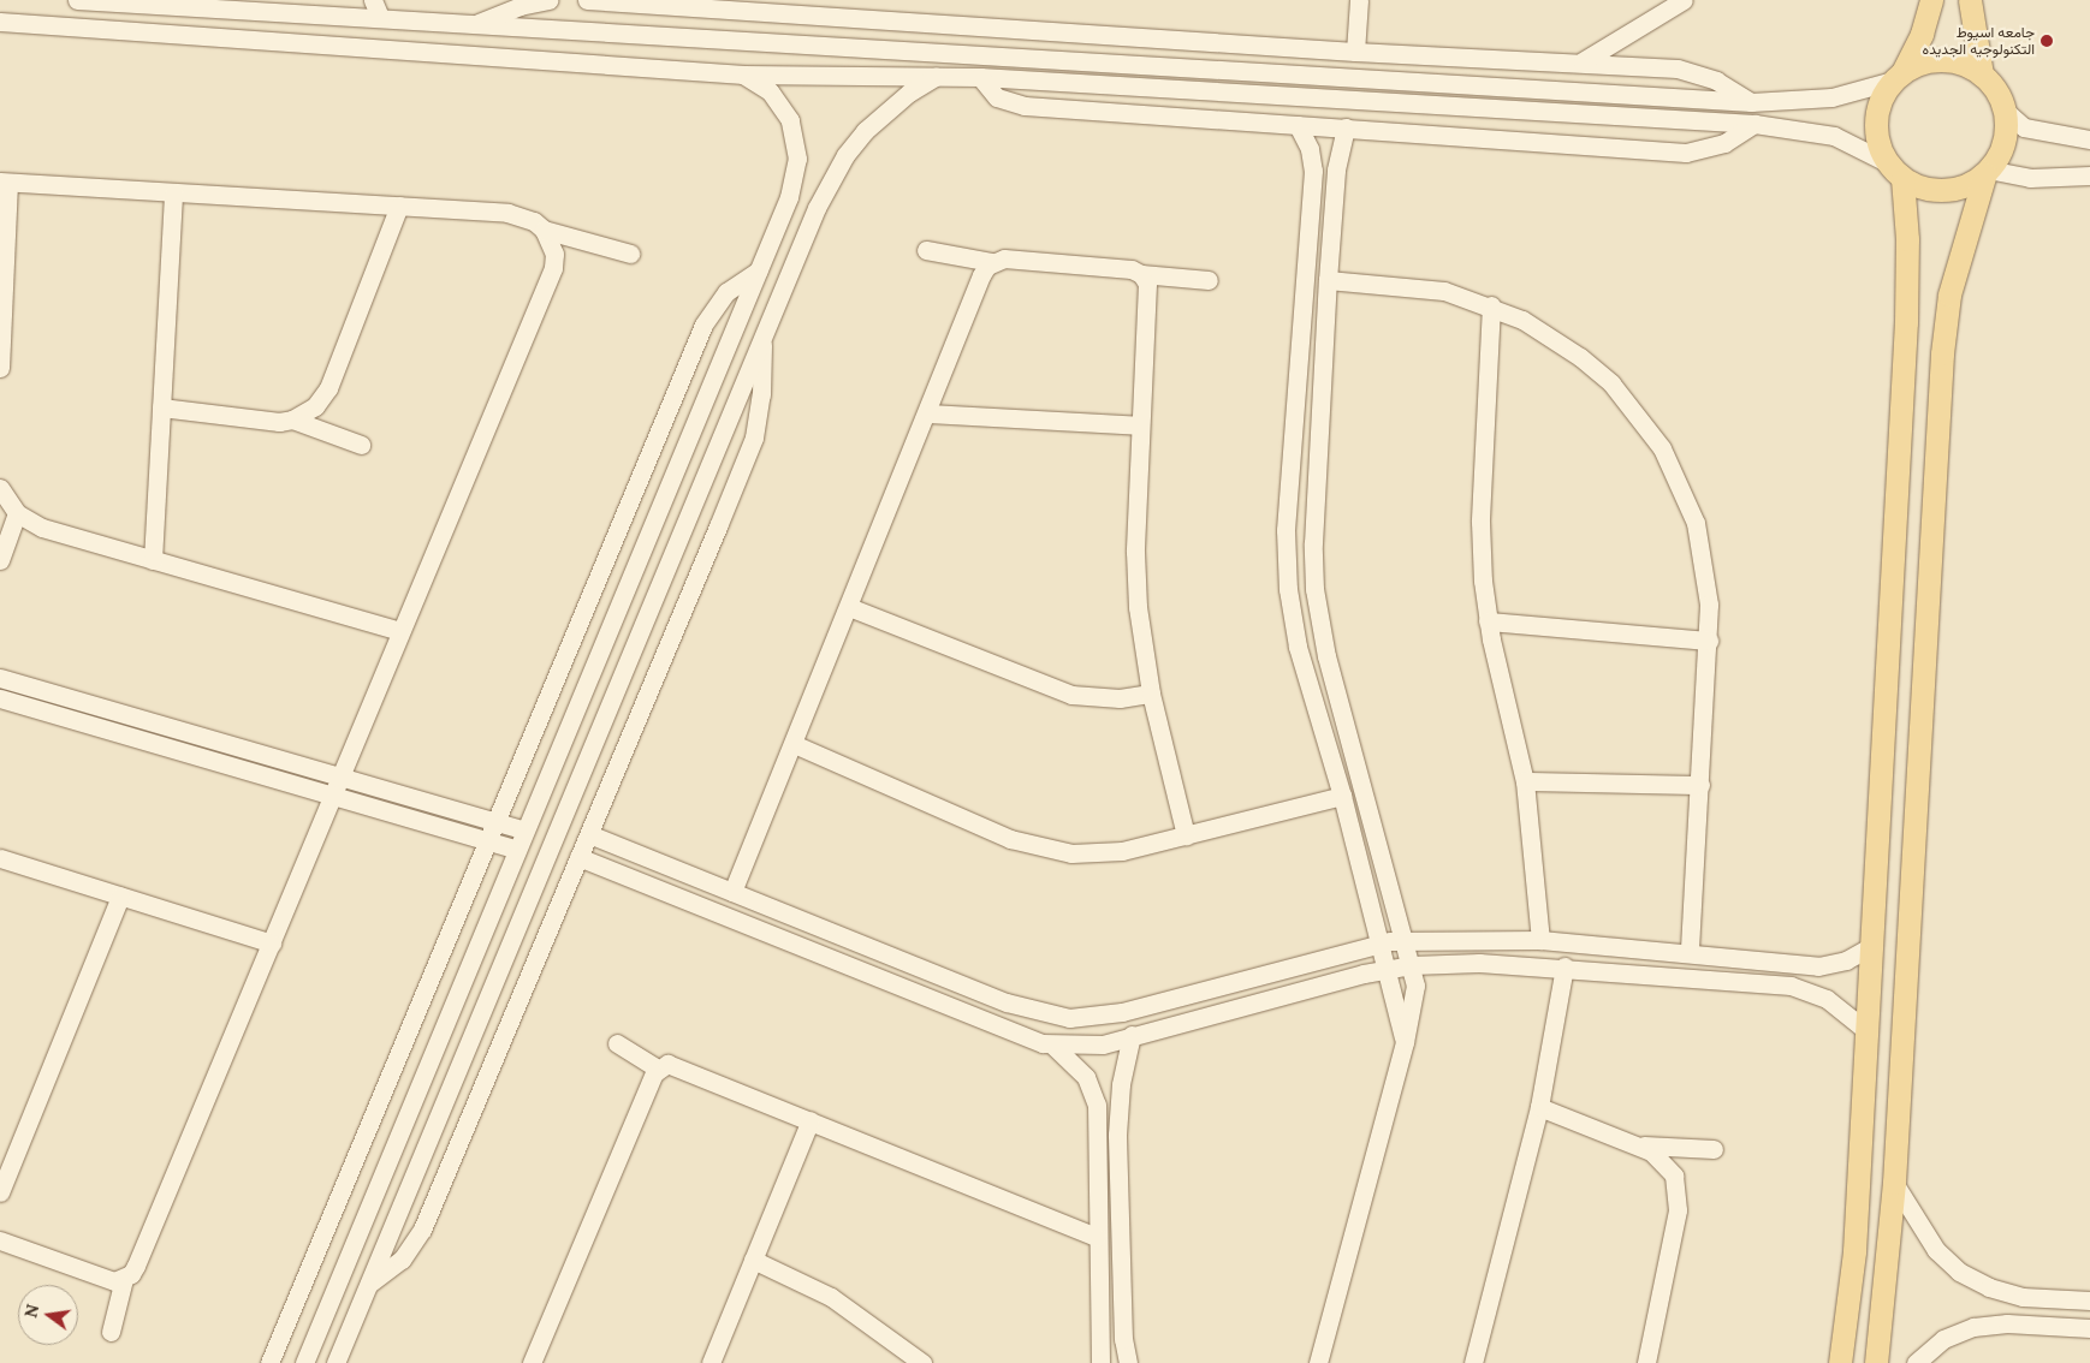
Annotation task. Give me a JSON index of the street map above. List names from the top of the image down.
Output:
{
  "places": ["جامعه اسيوط التكنولوجيه الجديده"],
  "north": "left"
}
